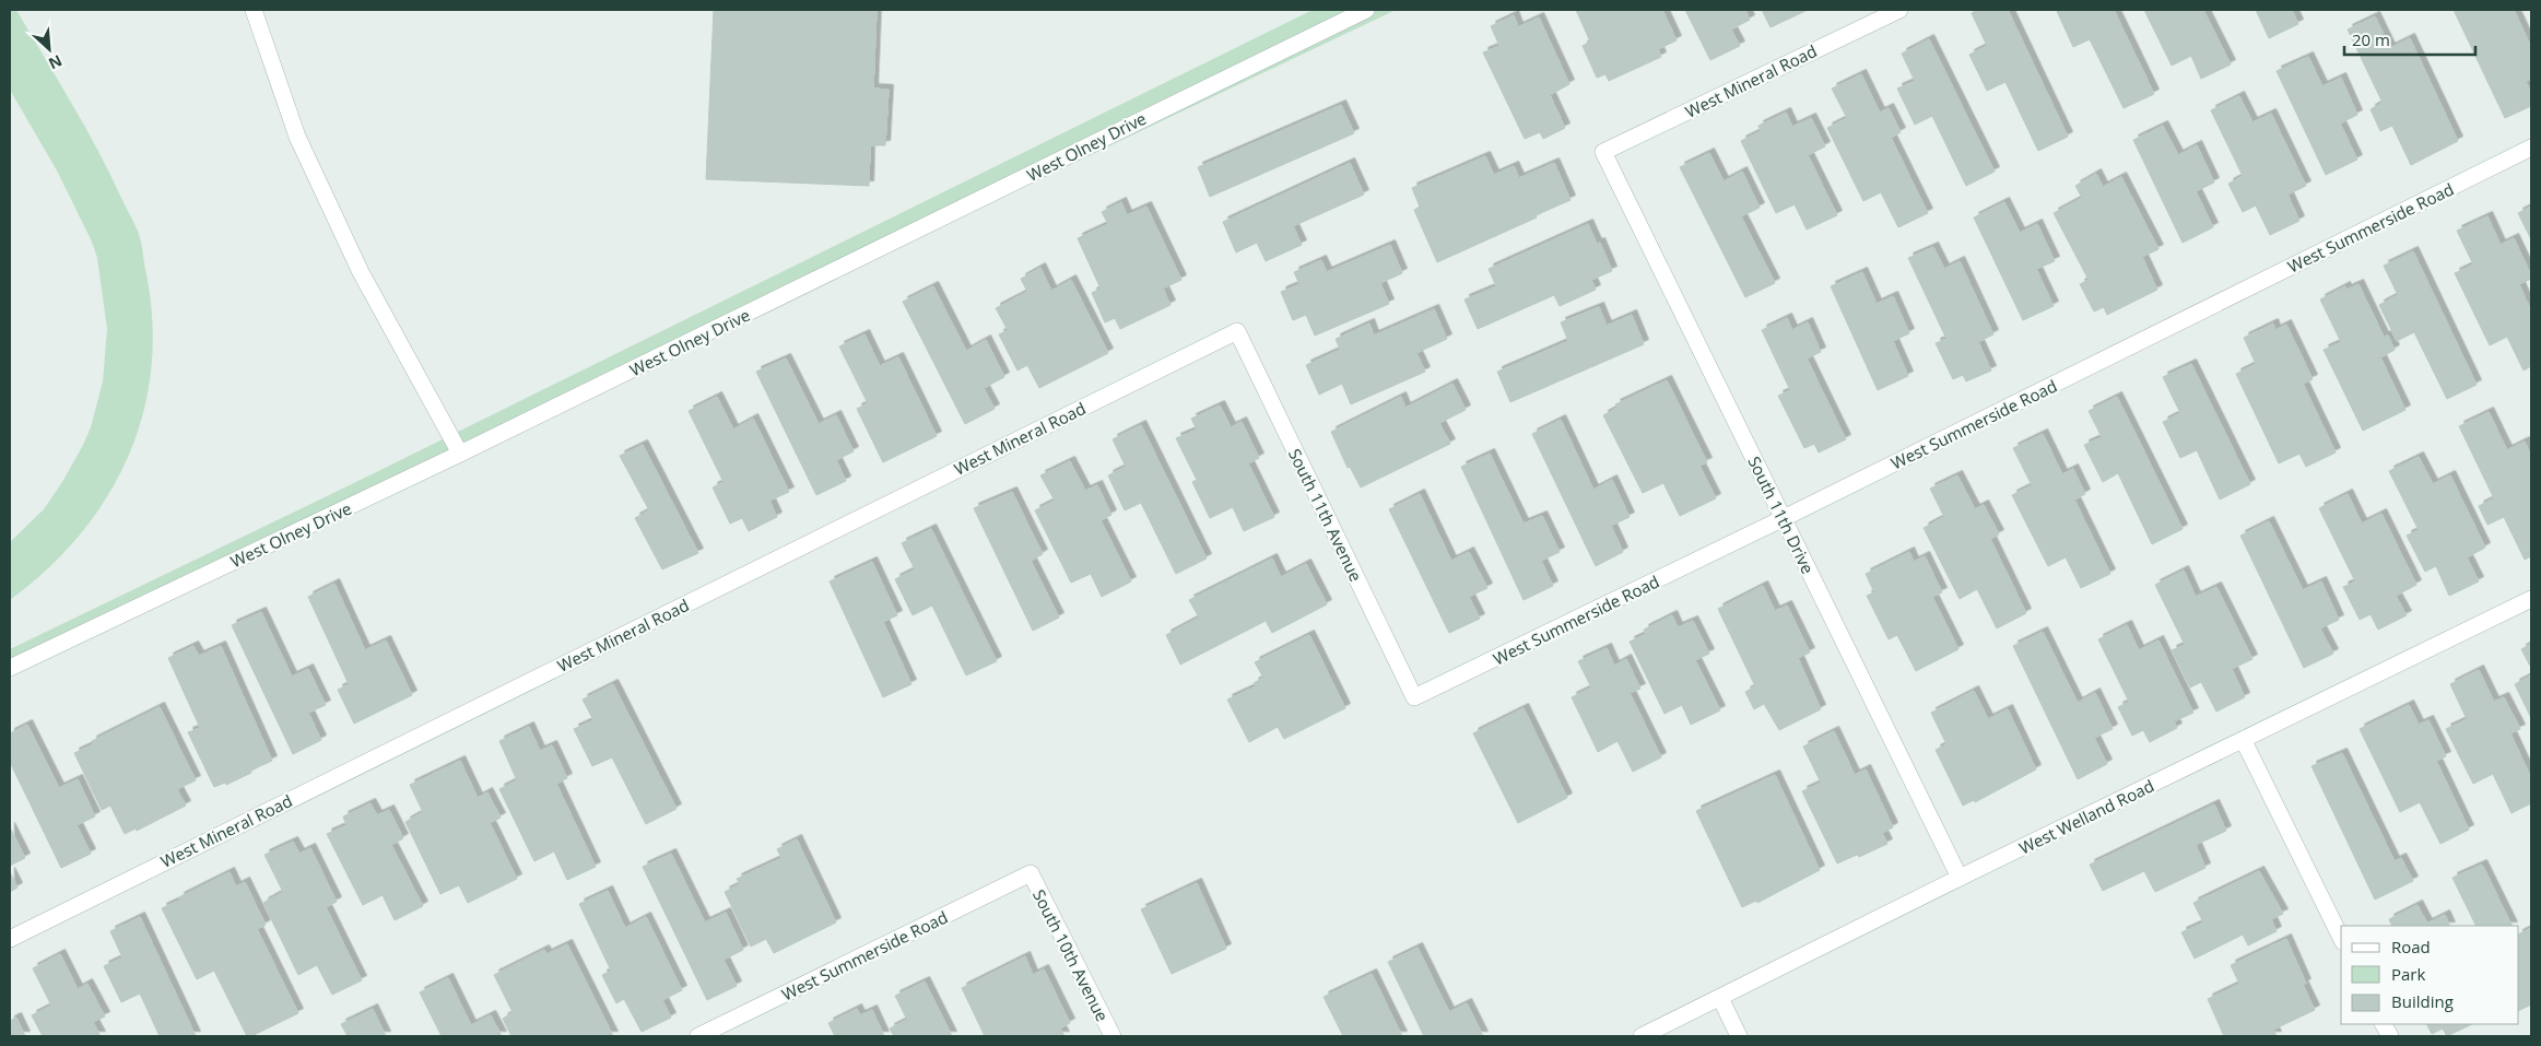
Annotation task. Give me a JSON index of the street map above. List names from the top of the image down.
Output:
{
  "streets": {
    "street": [
      "West Mineral Road",
      "West Olney Drive",
      "West Summerside Road",
      "South 11th Avenue",
      "South 11th Drive",
      "West Welland Road",
      "South 10th Avenue"
    ]
  },
  "crossings": [
    ["West Mineral Road", "South 11th Avenue"],
    ["West Mineral Road", "South 11th Drive"],
    ["West Summerside Road", "South 11th Avenue"],
    ["West Summerside Road", "South 11th Drive"],
    ["West Summerside Road", "South 10th Avenue"],
    ["South 11th Drive", "West Welland Road"]
  ],
  "legend": ["Road", "Park", "Building"],
  "scale_bar": "20 m",
  "north": "bottom right"
}
